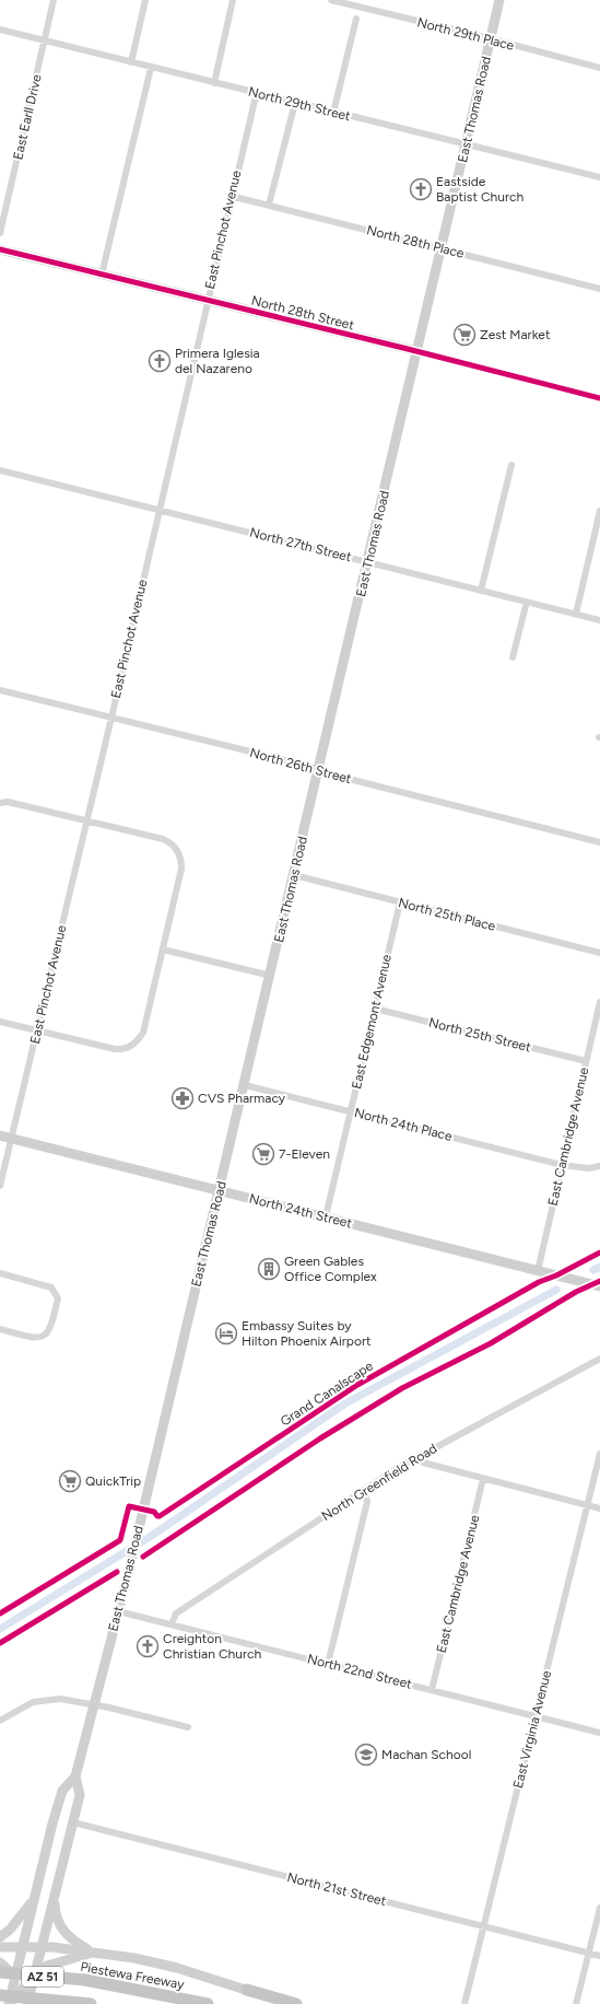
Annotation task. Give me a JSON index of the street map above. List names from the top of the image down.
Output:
{
  "streets": {
    "highway": ["Piestewa Freeway", "AZ 51"],
    "main road": ["East Thomas Road", "North 28th Street", "North 24th Street"],
    "street": [
      "North 29th Place",
      "North 29th Street",
      "East Earll Drive",
      "East Pinchot Avenue",
      "North 28th Place",
      "North 27th Street",
      "North 26th Street",
      "North 25th Place",
      "East Edgemont Avenue",
      "North 25th Street",
      "North 24th Place",
      "East Cambridge Avenue",
      "North Greenfield Road",
      "North 22nd Street",
      "East Virginia Avenue",
      "North 21st Street"
    ],
    "cycle path": ["Grand Canalscape"]
  },
  "crossings": [
    ["North 29th Place", "East Thomas Road"],
    ["North 29th Street", "East Thomas Road"],
    ["North 29th Street", "East Earll Drive"],
    ["North 29th Street", "East Pinchot Avenue"],
    ["East Thomas Road", "North 28th Place"],
    ["East Thomas Road", "North 28th Street"],
    ["East Thomas Road", "North 27th Street"],
    ["East Thomas Road", "North 26th Street"],
    ["East Thomas Road", "North 25th Place"],
    ["East Thomas Road", "North 24th Place"],
    ["East Thomas Road", "North 24th Street"],
    ["East Thomas Road", "North 22nd Street"],
    ["East Thomas Road", "North 21st Street"],
    ["East Thomas Road", "AZ 51"],
    ["East Pinchot Avenue", "North 28th Place"],
    ["East Pinchot Avenue", "North 28th Street"],
    ["East Pinchot Avenue", "North 27th Street"],
    ["East Pinchot Avenue", "North 26th Street"],
    ["East Pinchot Avenue", "North 24th Street"],
    ["North 25th Place", "East Edgemont Avenue"],
    ["East Edgemont Avenue", "North 25th Street"],
    ["East Edgemont Avenue", "North 24th Place"],
    ["East Edgemont Avenue", "North 24th Street"],
    ["North 25th Street", "East Cambridge Avenue"],
    ["North 24th Place", "East Cambridge Avenue"],
    ["East Cambridge Avenue", "North 24th Street"],
    ["East Cambridge Avenue", "North 22nd Street"],
    ["North Greenfield Road", "North 22nd Street"],
    ["North 22nd Street", "East Virginia Avenue"],
    ["East Virginia Avenue", "North 21st Street"]
  ],
  "places": {
    "church": ["Eastside Baptist Church", "Primera Iglesia del Nazareno", "Creighton Christian Church"],
    "supermarket": ["Zest Market", "7-Eleven", "QuickTrip"],
    "pharmacy": ["CVS Pharmacy"],
    "building": ["Green Gables Office Complex"],
    "hotel": ["Embassy Suites by Hilton Phoenix Airport"],
    "school or university": ["Machan School"]
  }
}
